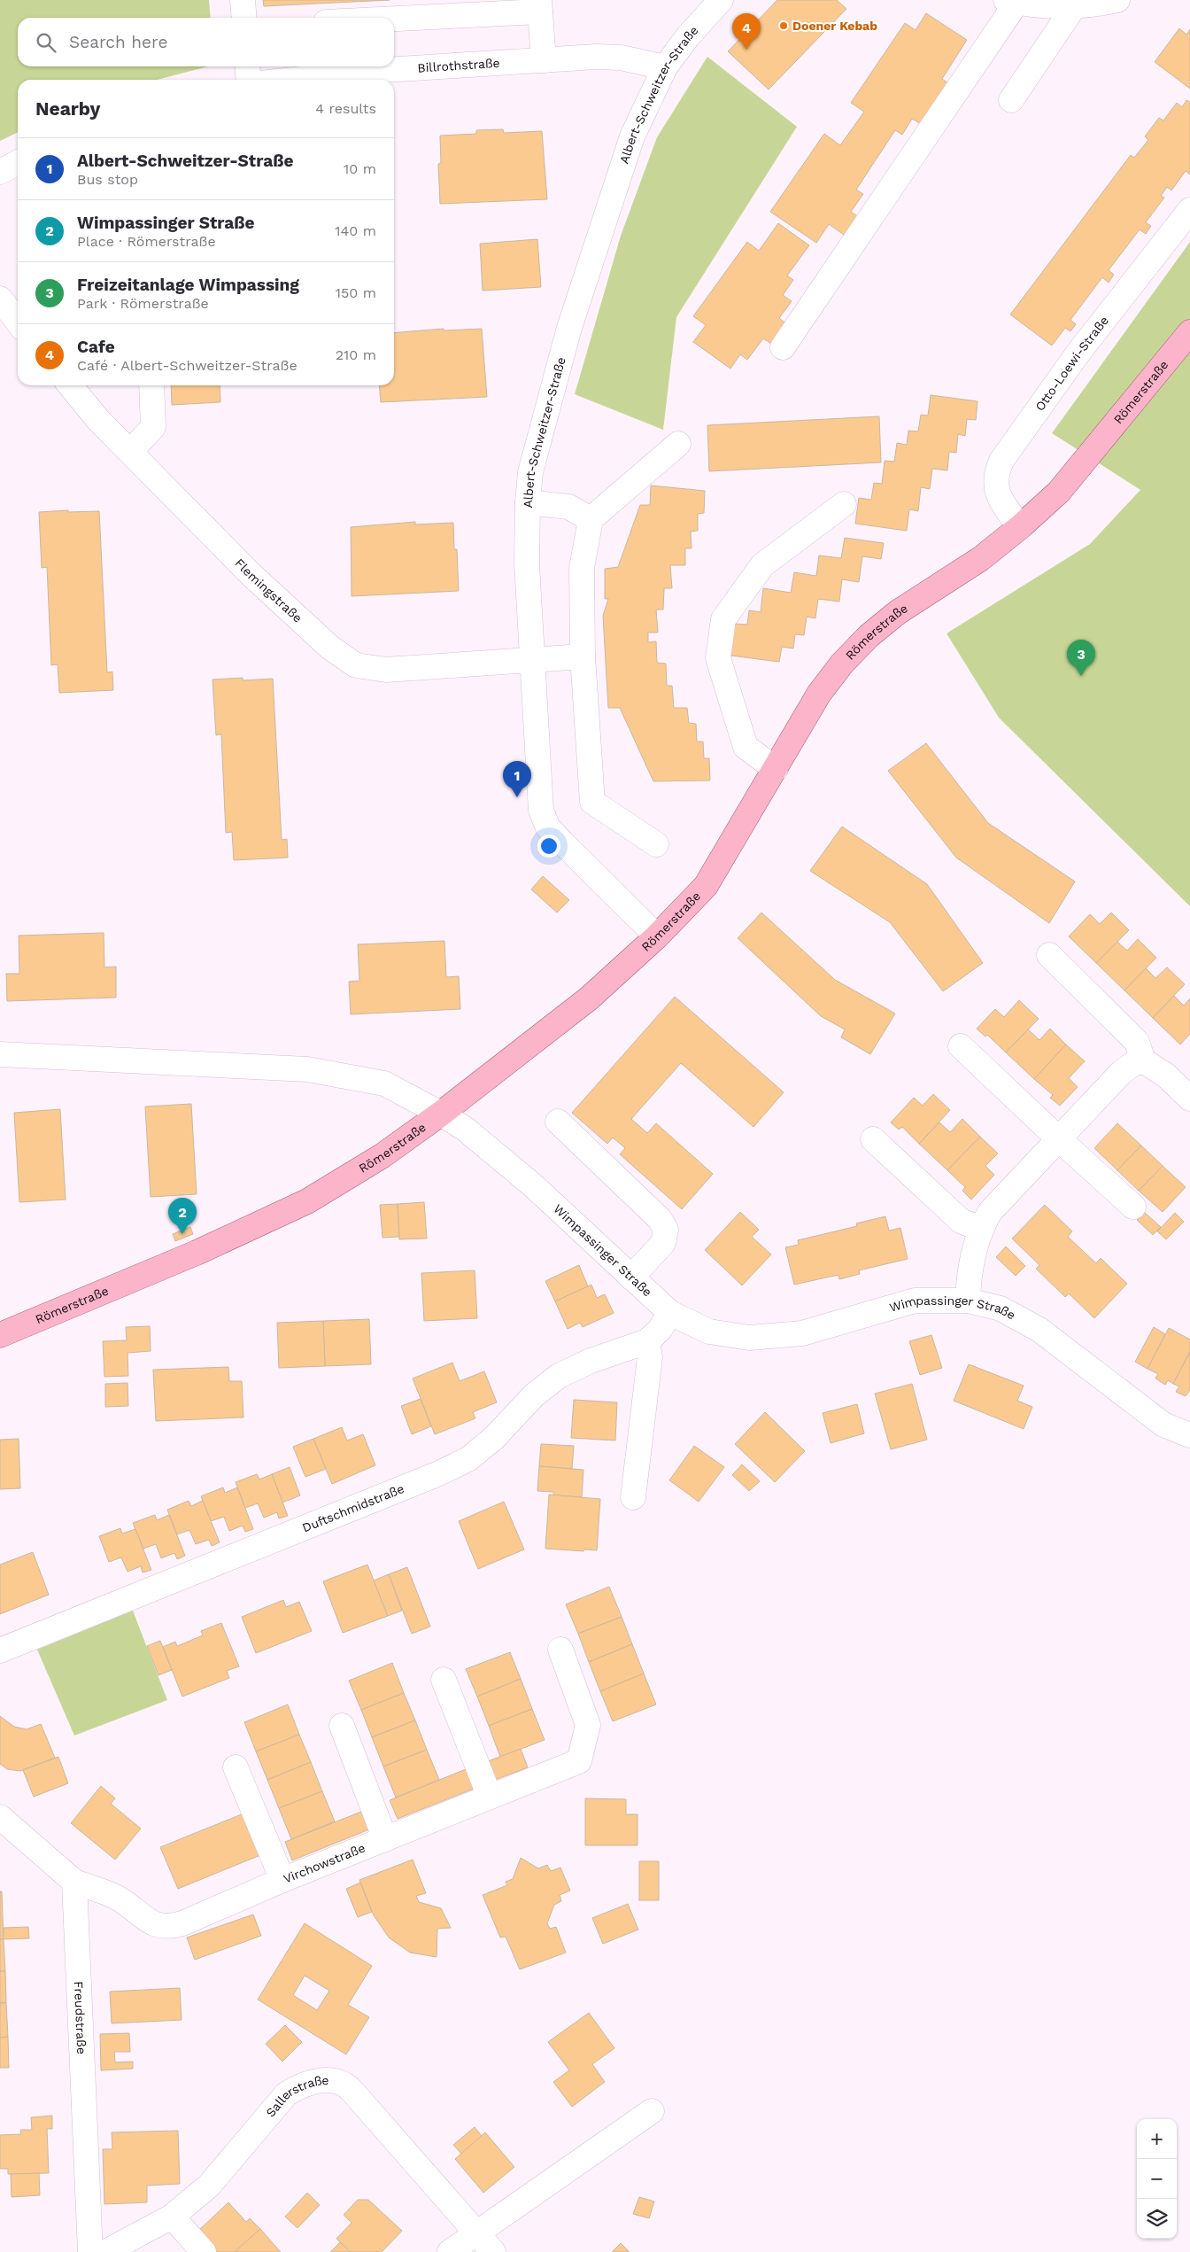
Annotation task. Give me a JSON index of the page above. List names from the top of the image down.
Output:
{
  "streets": {
    "main road": ["Römerstraße"],
    "street": [
      "Billrothstraße",
      "Albert-Schweitzer-Straße",
      "Otto-Loewi-Straße",
      "Flemingstraße",
      "Wimpassinger Straße",
      "Duftschmidstraße",
      "Virchowstraße",
      "Freudstraße",
      "Sallerstraße"
    ]
  },
  "crossings": [
    ["Billrothstraße", "Albert-Schweitzer-Straße"],
    ["Albert-Schweitzer-Straße", "Römerstraße"],
    ["Albert-Schweitzer-Straße", "Flemingstraße"],
    ["Otto-Loewi-Straße", "Römerstraße"],
    ["Römerstraße", "Wimpassinger Straße"],
    ["Wimpassinger Straße", "Duftschmidstraße"],
    ["Virchowstraße", "Freudstraße"]
  ],
  "places": ["Doener Kebab"],
  "page": {
    "pins": [
      "4",
      "3",
      "1",
      "2"
    ],
    "search": "Search here",
    "heading": ["Nearby", "4 results"],
    "list": [
      {
        "mark": "1",
        "name": "Albert-Schweitzer-Straße",
        "note": "Bus stop",
        "value": "10 m"
      },
      {
        "mark": "2",
        "name": "Wimpassinger Straße",
        "note": "Place · Römerstraße",
        "value": "140 m"
      },
      {
        "mark": "3",
        "name": "Freizeitanlage Wimpassing",
        "note": "Park · Römerstraße",
        "value": "150 m"
      },
      {
        "mark": "4",
        "name": "Cafe",
        "note": "Café · Albert-Schweitzer-Straße",
        "value": "210 m"
      }
    ],
    "map_buttons": ["+", "−"]
  }
}
